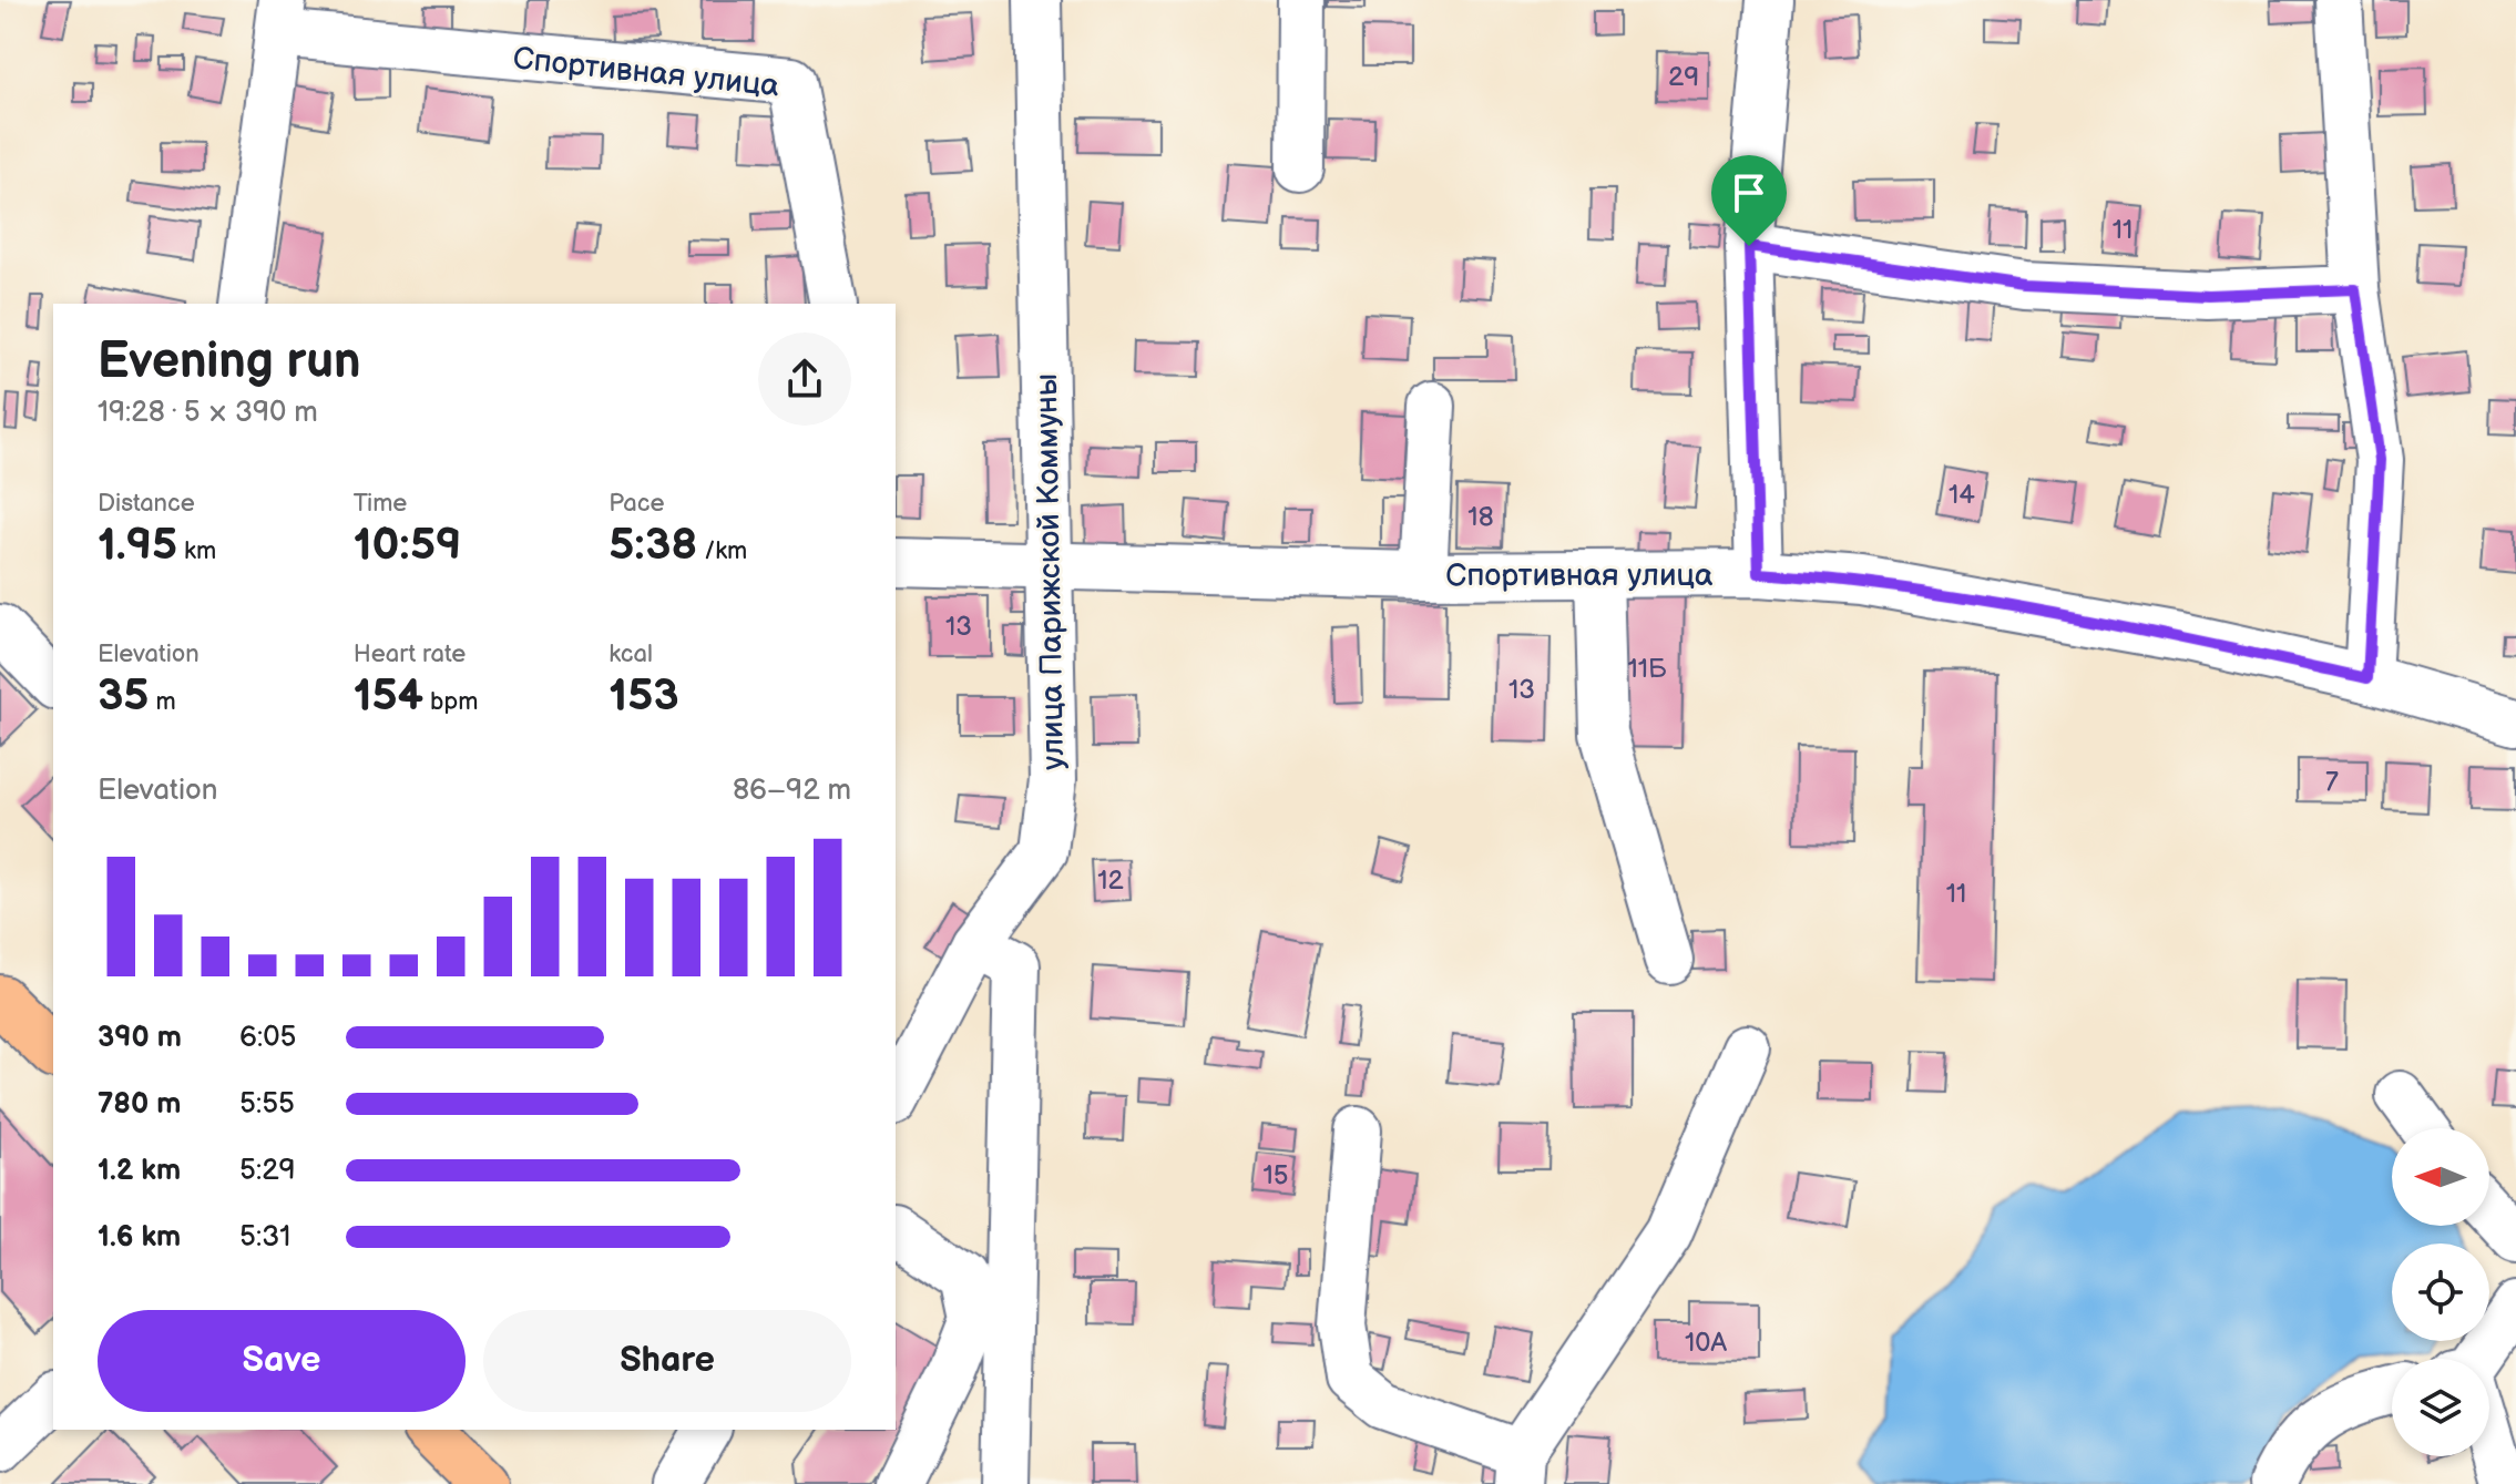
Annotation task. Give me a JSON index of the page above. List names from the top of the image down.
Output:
{
  "streets": {
    "street": ["Спортивная улица", "улица Парижской Коммуны"]
  },
  "crossings": [
    ["Спортивная улица", "улица Парижской Коммуны"]
  ],
  "house_numbers": [
    "29",
    "11",
    "14",
    "18",
    "13",
    "11Б",
    "13",
    "7",
    "12",
    "11",
    "15",
    "10А"
  ],
  "north": "left",
  "page": {
    "heading": ["Evening run", "19:28 · 5 × 390 m"],
    "stats": [
      ["Distance", "1.95 km"],
      ["Time", "10:59"],
      ["Pace", "5:38 /km"],
      ["Elevation", "35 m"],
      ["Heart rate", "154 bpm"],
      ["kcal", "153"]
    ],
    "chart": ["Elevation", "86–92 m"],
    "list": [
      {
        "name": "390 m",
        "note": "6:05"
      },
      {
        "name": "780 m",
        "note": "5:55"
      },
      {
        "name": "1.2 km",
        "note": "5:29"
      },
      {
        "name": "1.6 km",
        "note": "5:31"
      }
    ],
    "buttons": ["Save", "Share"]
  }
}
